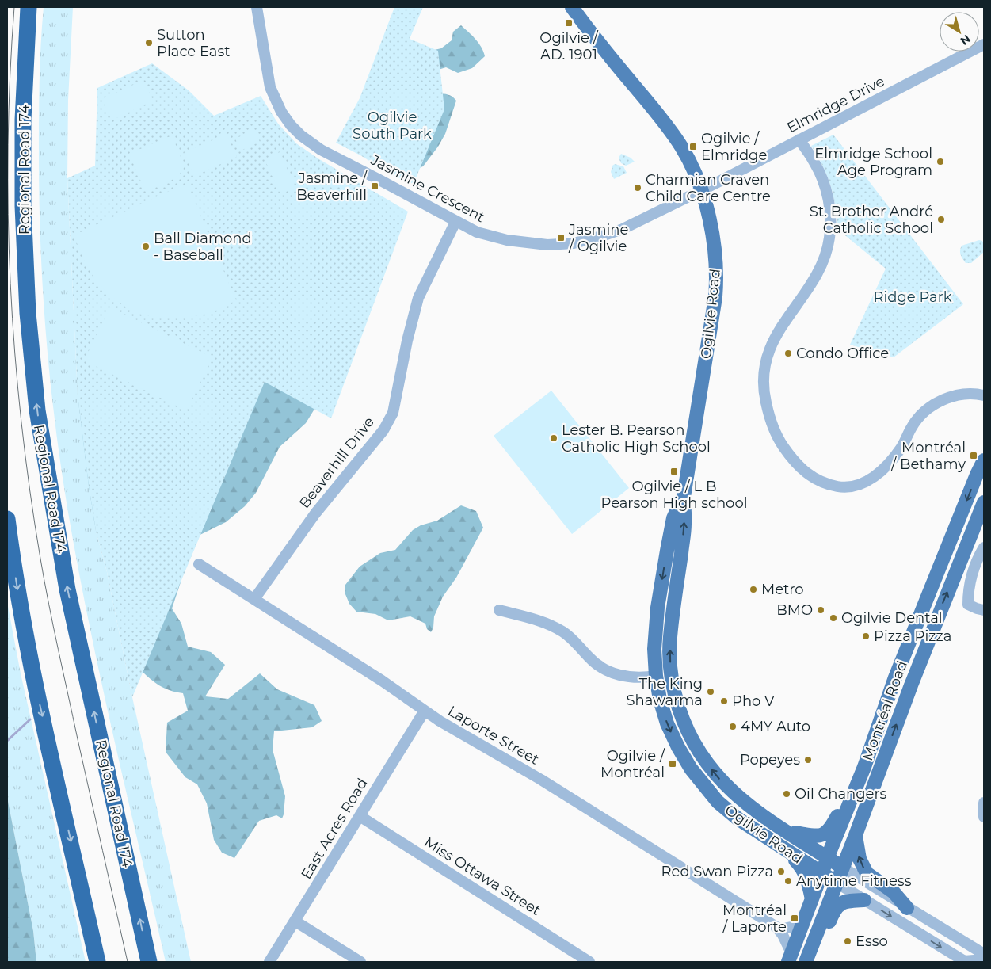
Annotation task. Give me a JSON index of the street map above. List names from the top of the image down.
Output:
{
  "streets": {
    "highway": ["Regional Road 174"],
    "main road": ["Ogilvie Road", "Montréal Road"],
    "street": [
      "Elmridge Drive",
      "Jasmine Crescent",
      "Beaverhill Drive",
      "Laporte Street",
      "East Acres Road",
      "Miss Ottawa Street"
    ]
  },
  "crossings": [
    ["Elmridge Drive", "Jasmine Crescent"],
    ["Elmridge Drive", "Ogilvie Road"],
    ["Jasmine Crescent", "Ogilvie Road"],
    ["Jasmine Crescent", "Beaverhill Drive"],
    ["Ogilvie Road", "Montréal Road"],
    ["Beaverhill Drive", "Laporte Street"],
    ["Montréal Road", "Laporte Street"],
    ["Laporte Street", "East Acres Road"],
    ["East Acres Road", "Miss Ottawa Street"]
  ],
  "parks": ["Ogilvie South Park", "Ridge Park"],
  "places": {
    "transit": [
      "Ogilvie / AD. 1901",
      "Ogilvie / Elmridge",
      "Jasmine / Beaverhill",
      "Jasmine / Ogilvie",
      "Montréal / Bethamy",
      "Ogilvie / L B Pearson High school",
      "Ogilvie / Montréal",
      "Montréal / Laporte"
    ],
    "other": [
      "Sutton Place East",
      "Elmridge School Age Program",
      "Charmian Craven Child Care Centre",
      "St. Brother André Catholic School",
      "Ball Diamond - Baseball",
      "Condo Office",
      "Lester B. Pearson Catholic High School",
      "Metro",
      "BMO",
      "Ogilvie Dental",
      "Pizza Pizza",
      "The King Shawarma",
      "Pho V",
      "4MY Auto",
      "Popeyes",
      "Oil Changers",
      "Red Swan Pizza",
      "Anytime Fitness",
      "Esso"
    ]
  },
  "north": "bottom right"
}
